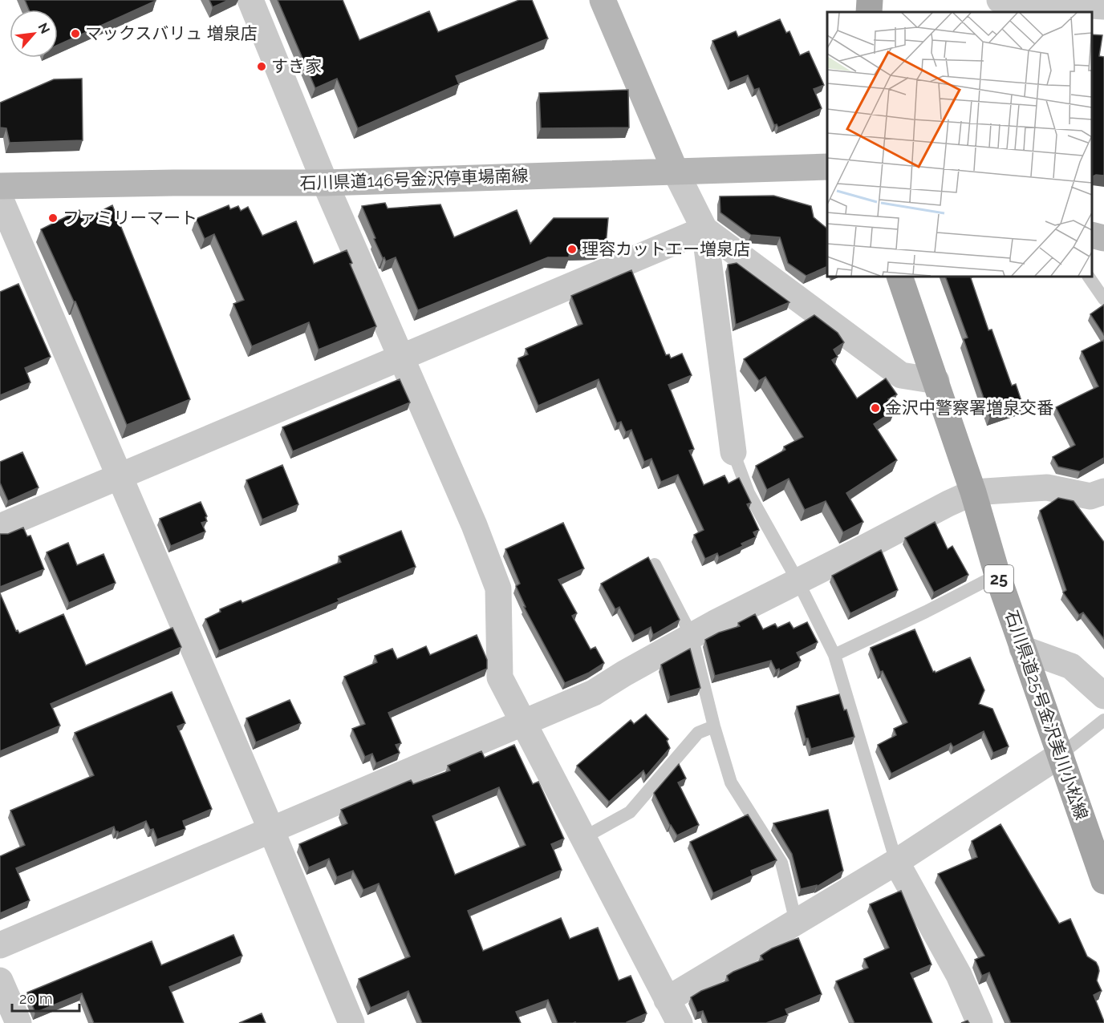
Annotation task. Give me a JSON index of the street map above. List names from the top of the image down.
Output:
{
  "streets": {
    "main road": ["石川県道146号金沢停車場南線", "25", "石川県道25号金沢美川小松線"]
  },
  "places": [
    "マックスバリュ 増泉店",
    "すき家",
    "ファミリーマート",
    "理容カットエー増泉店",
    "金沢中警察署増泉交番"
  ],
  "scale_bar": "20 m",
  "north": "top right"
}
